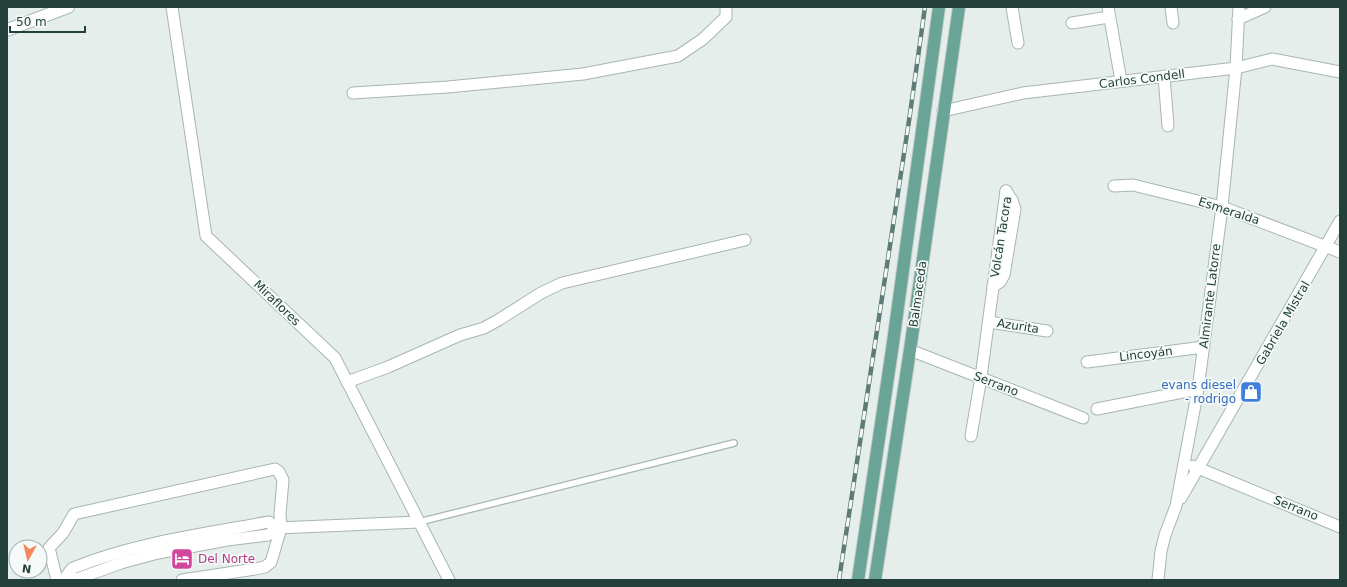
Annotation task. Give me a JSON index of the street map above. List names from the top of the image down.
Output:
{
  "streets": {
    "main road": ["Balmaceda"],
    "street": [
      "Carlos Condell",
      "Esmeralda",
      "Volcán Tacora",
      "Almirante Latorre",
      "Miraflores",
      "Gabriela Mistral",
      "Azurita",
      "Lincoyán",
      "Serrano"
    ]
  },
  "crossings": [
    ["Carlos Condell", "Balmaceda"],
    ["Carlos Condell", "Almirante Latorre"],
    ["Esmeralda", "Almirante Latorre"],
    ["Esmeralda", "Gabriela Mistral"],
    ["Volcán Tacora", "Azurita"],
    ["Volcán Tacora", "Serrano"],
    ["Balmaceda", "Serrano"],
    ["Almirante Latorre", "Gabriela Mistral"],
    ["Almirante Latorre", "Lincoyán"],
    ["Almirante Latorre", "Serrano"],
    ["Gabriela Mistral", "Serrano"]
  ],
  "places": {
    "shop": ["evans diesel - rodrigo"],
    "hotel": ["Del Norte"]
  },
  "scale_bar": "50 m",
  "north": "bottom"
}
